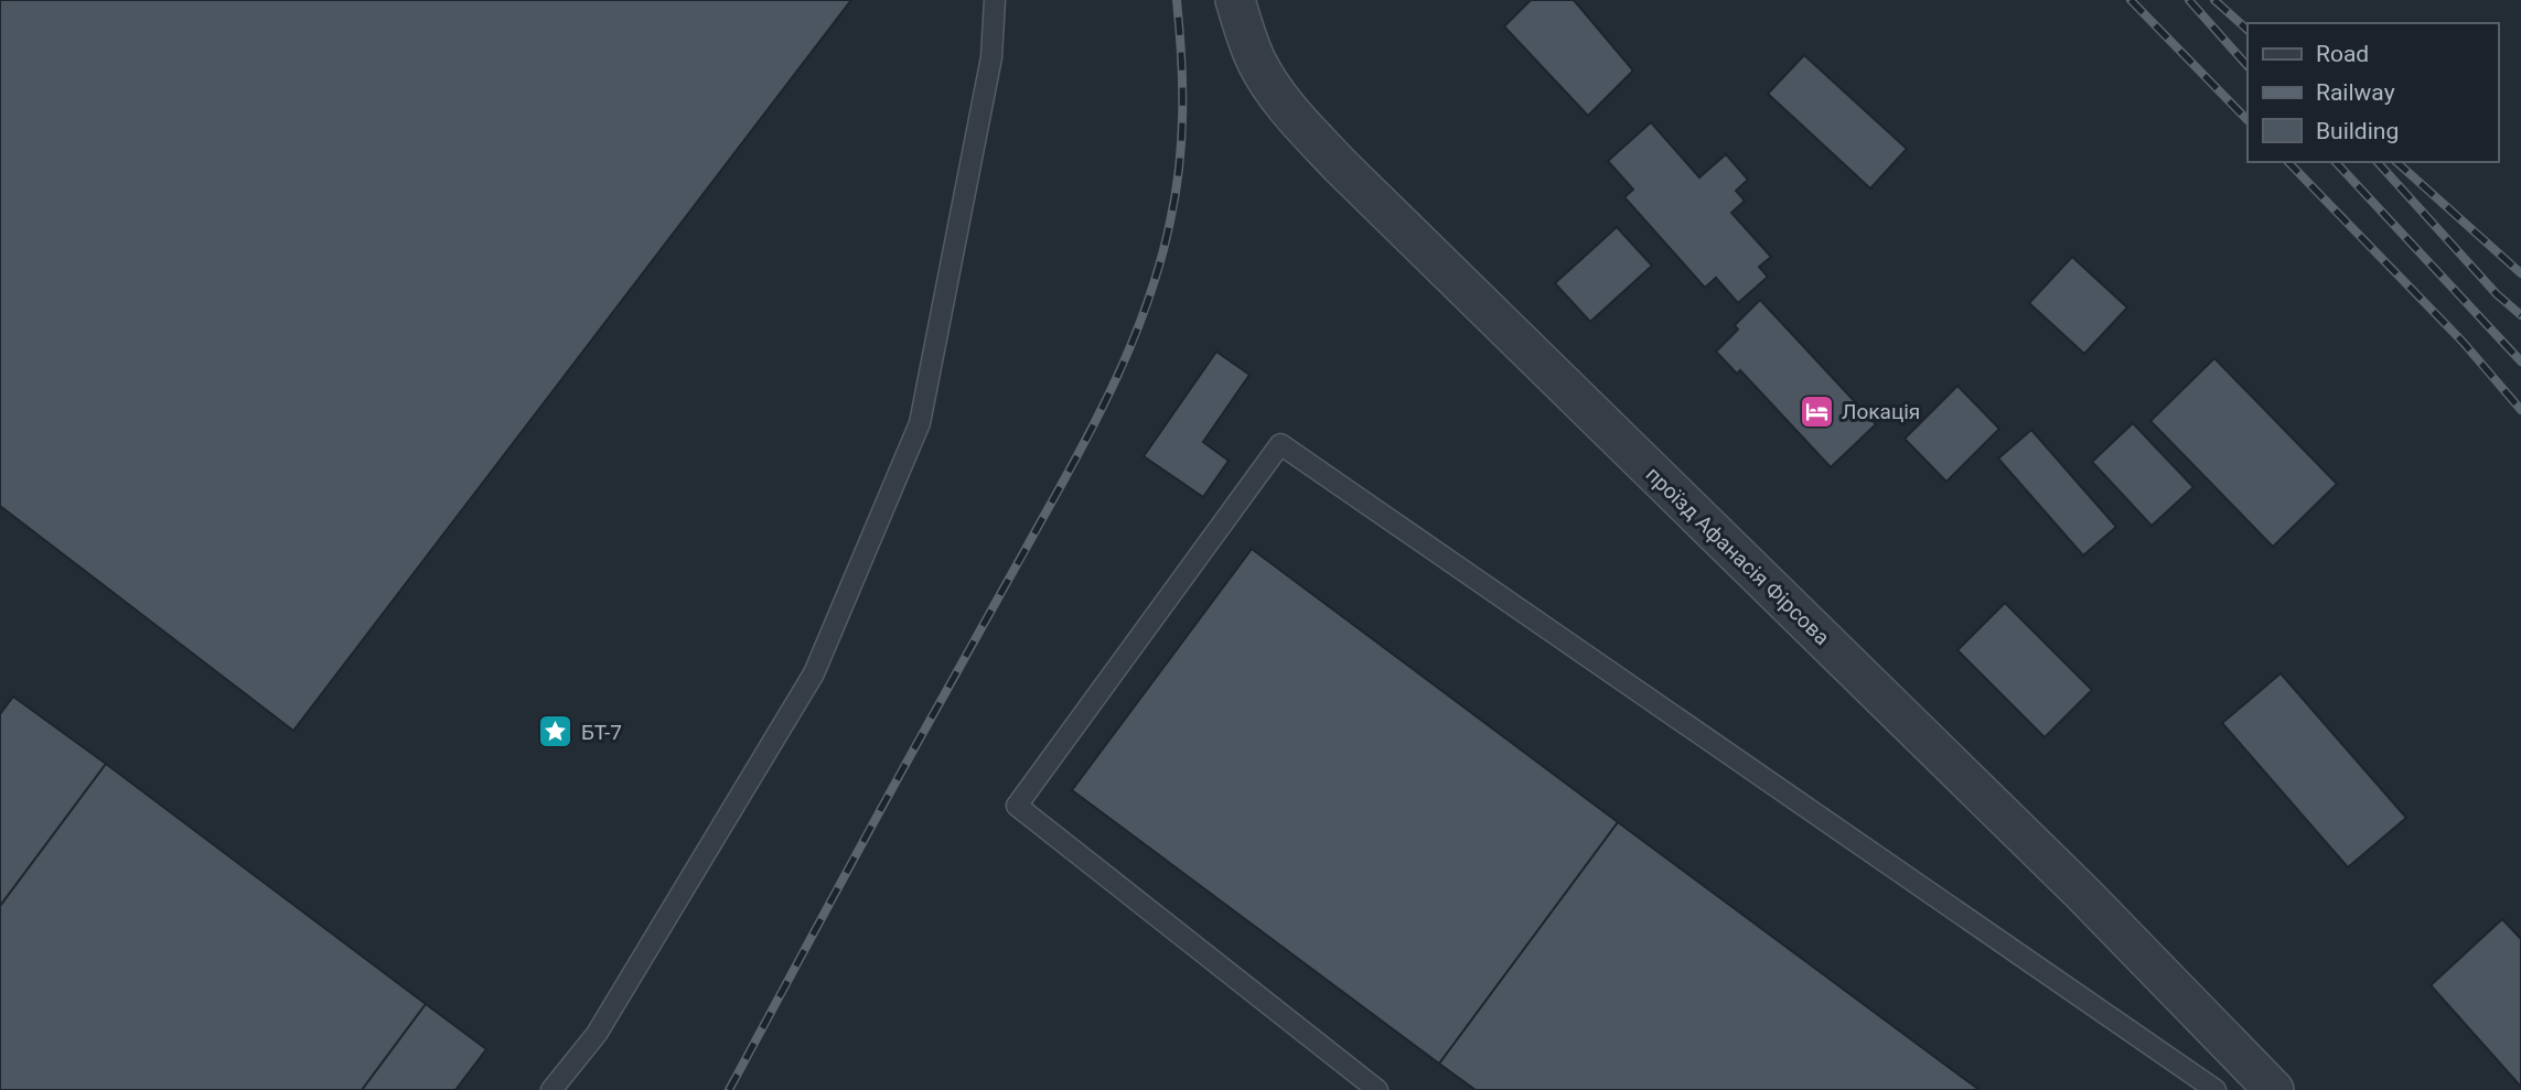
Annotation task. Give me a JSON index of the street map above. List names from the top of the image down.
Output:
{
  "streets": {
    "street": ["проїзд Афанасія Фірсова"]
  },
  "places": {
    "hotel": ["Локація"],
    "place": ["БТ-7"]
  },
  "legend": ["Road", "Railway", "Building"]
}
